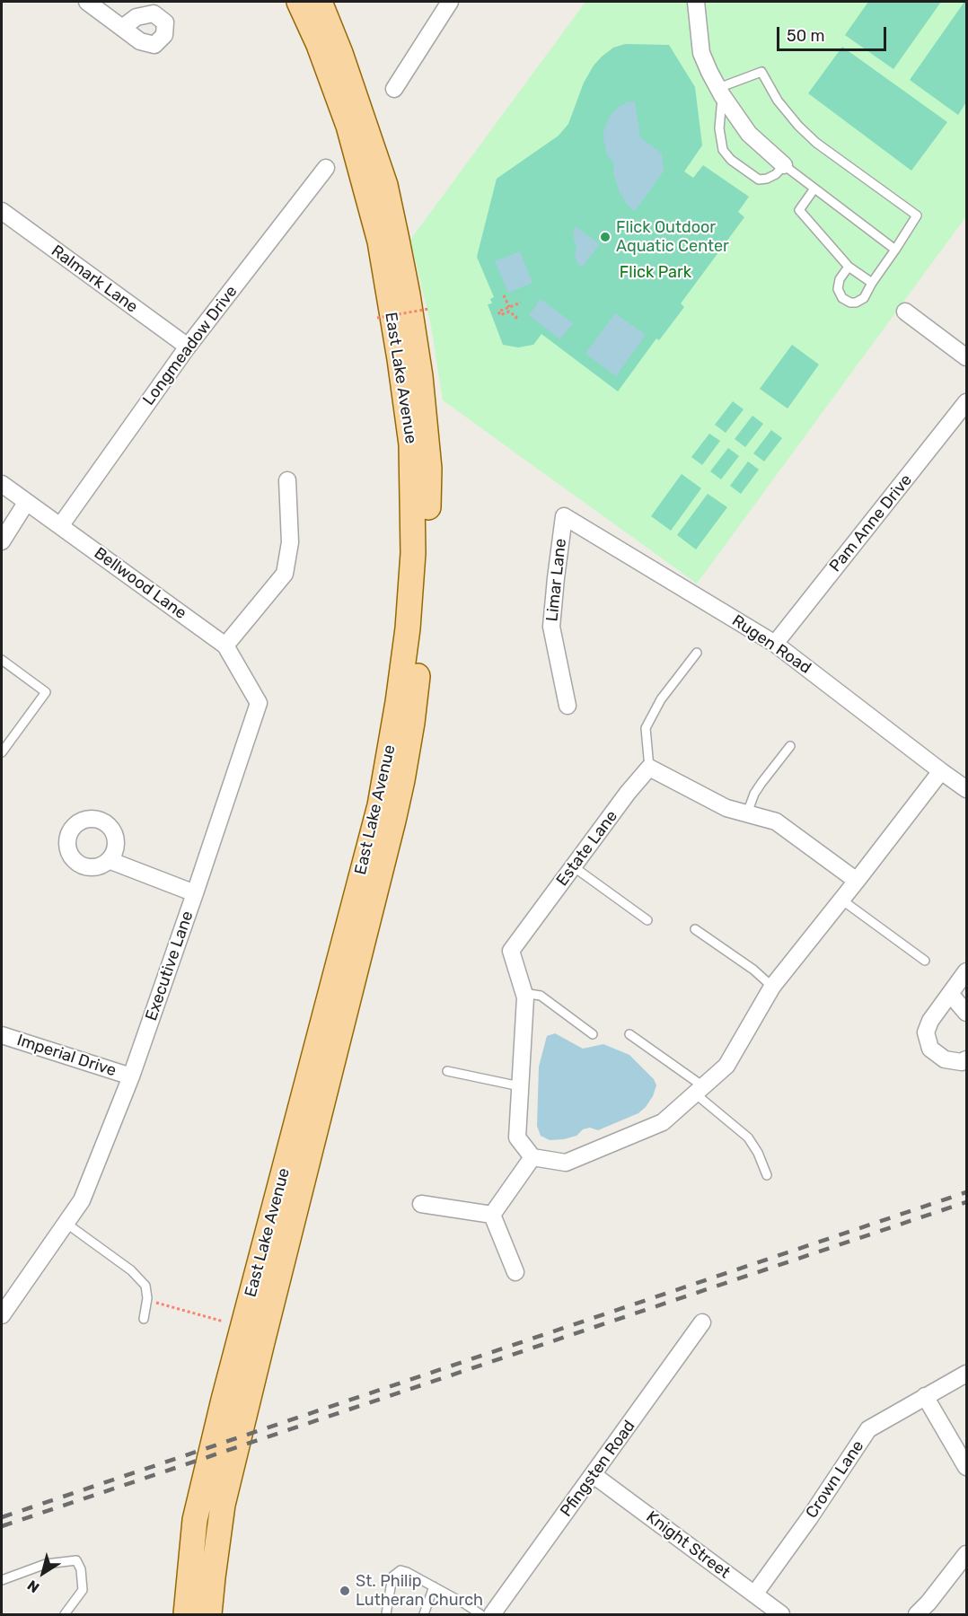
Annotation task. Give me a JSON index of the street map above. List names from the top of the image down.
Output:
{
  "streets": {
    "main road": ["East Lake Avenue"],
    "street": [
      "Ralmark Lane",
      "Longmeadow Drive",
      "Pam Anne Drive",
      "Limar Lane",
      "Bellwood Lane",
      "Rugen Road",
      "Estate Lane",
      "Executive Lane",
      "Imperial Drive",
      "Pfingsten Road",
      "Crown Lane",
      "Knight Street"
    ]
  },
  "crossings": [
    ["Ralmark Lane", "Longmeadow Drive"],
    ["Longmeadow Drive", "Bellwood Lane"],
    ["Pam Anne Drive", "Rugen Road"],
    ["Limar Lane", "Rugen Road"],
    ["Bellwood Lane", "Executive Lane"],
    ["Executive Lane", "Imperial Drive"],
    ["Pfingsten Road", "Knight Street"],
    ["Crown Lane", "Knight Street"]
  ],
  "parks": ["Flick Park"],
  "places": ["Flick Outdoor Aquatic Center", "St. Philip Lutheran Church"],
  "scale_bar": "50 m",
  "north": "bottom left"
}
